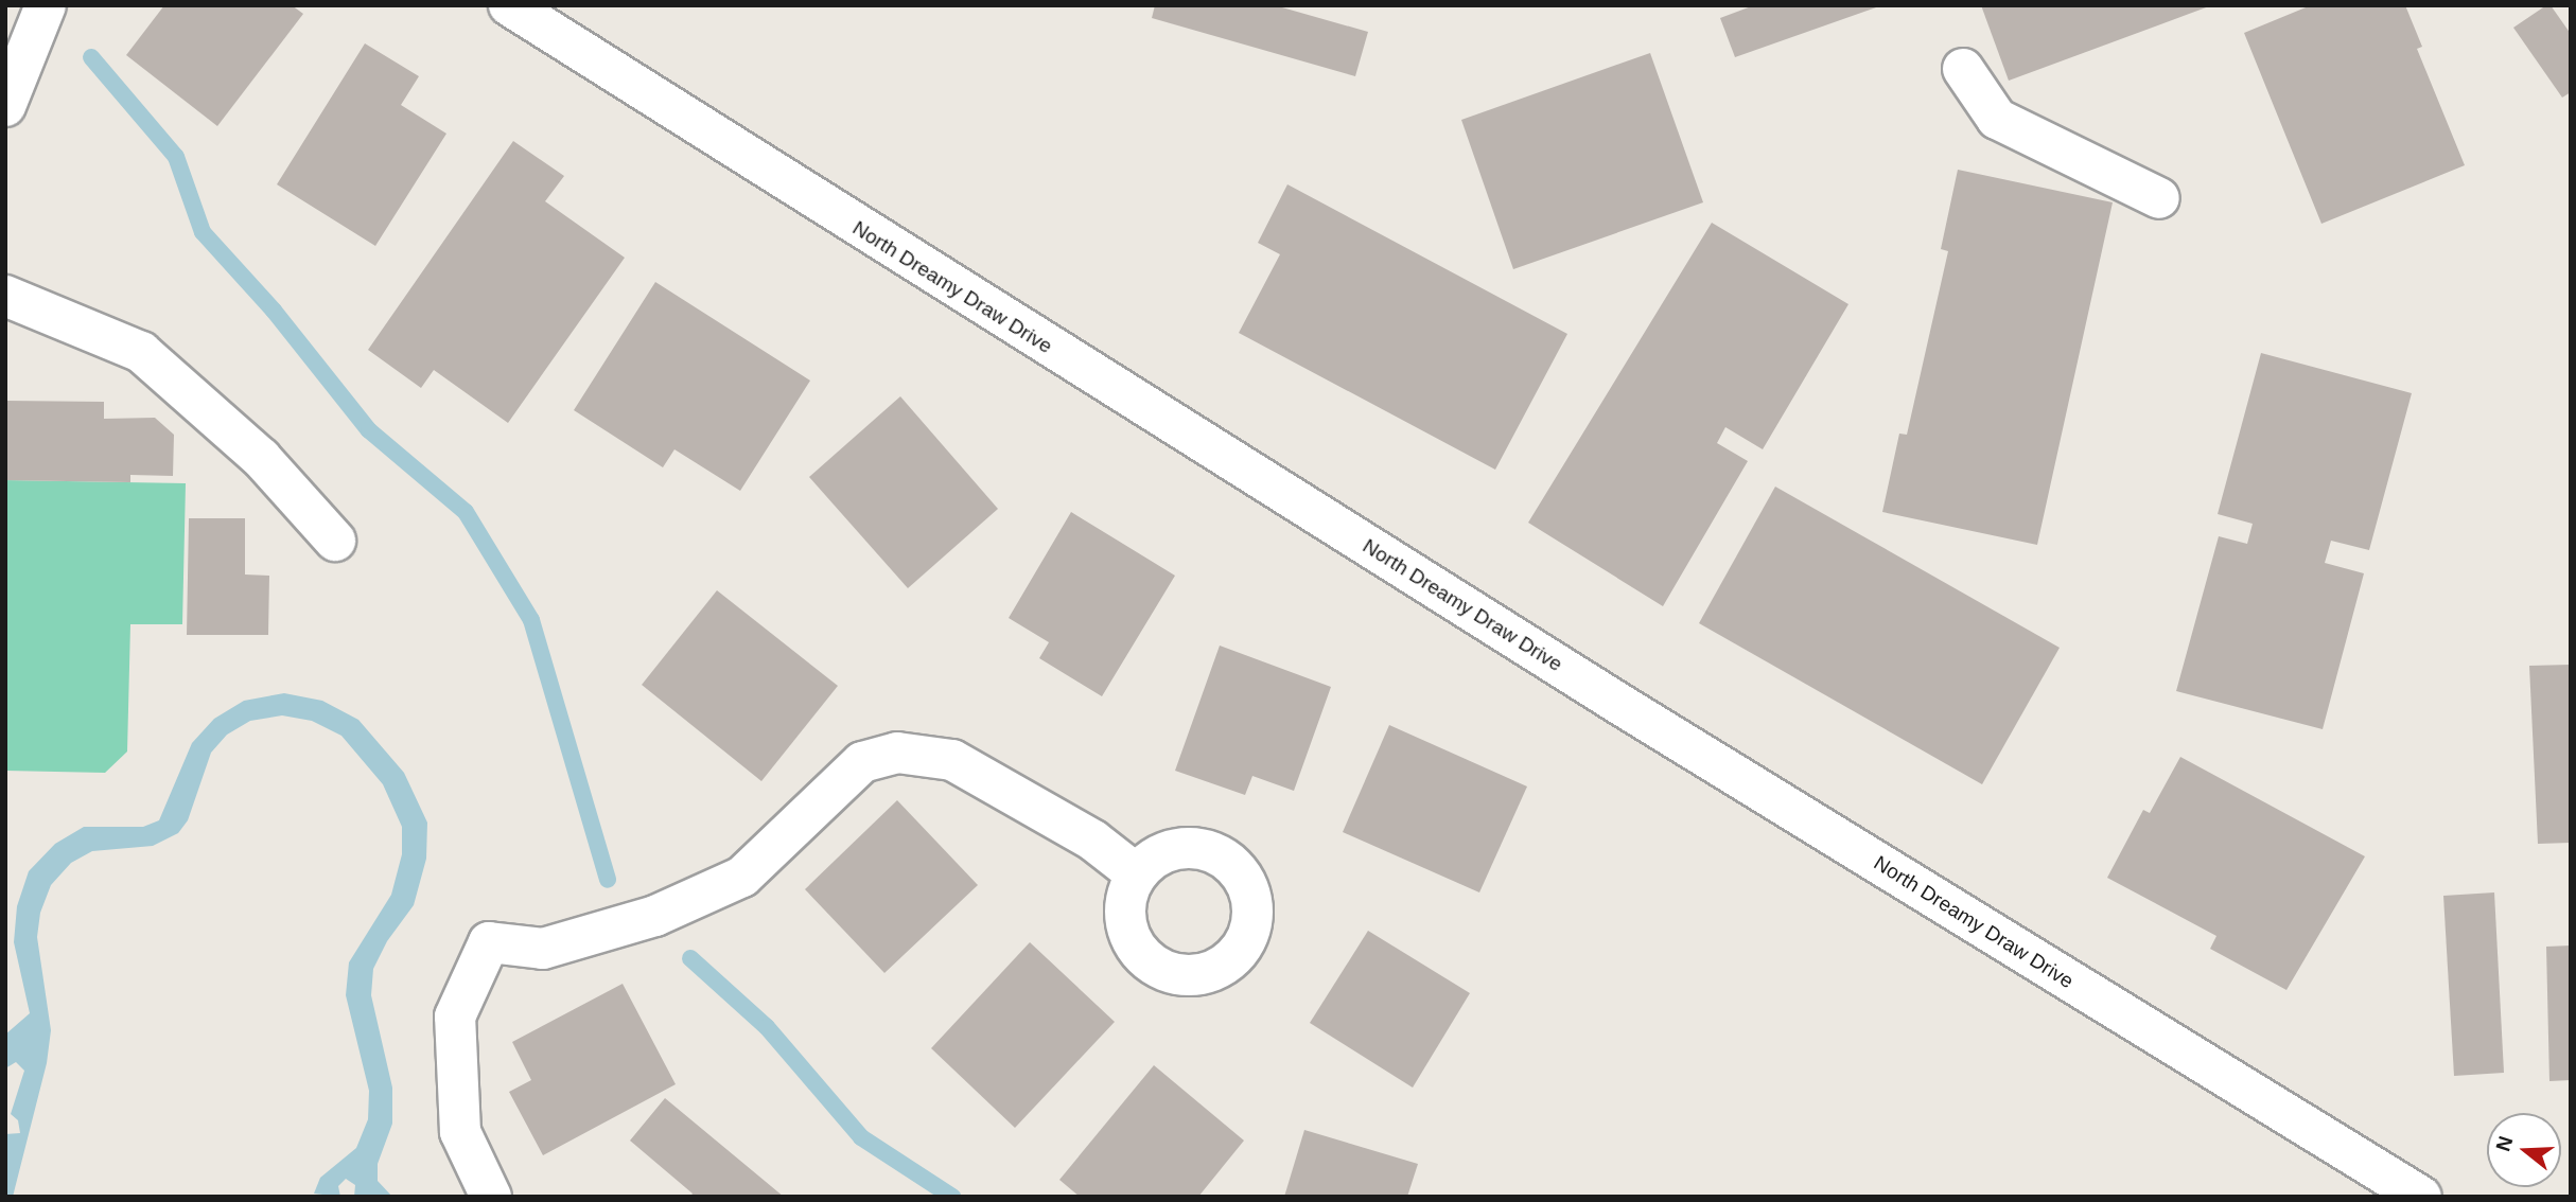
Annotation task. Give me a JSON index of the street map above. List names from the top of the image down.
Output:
{
  "streets": {
    "street": ["North Dreamy Draw Drive"]
  },
  "north": "left"
}
